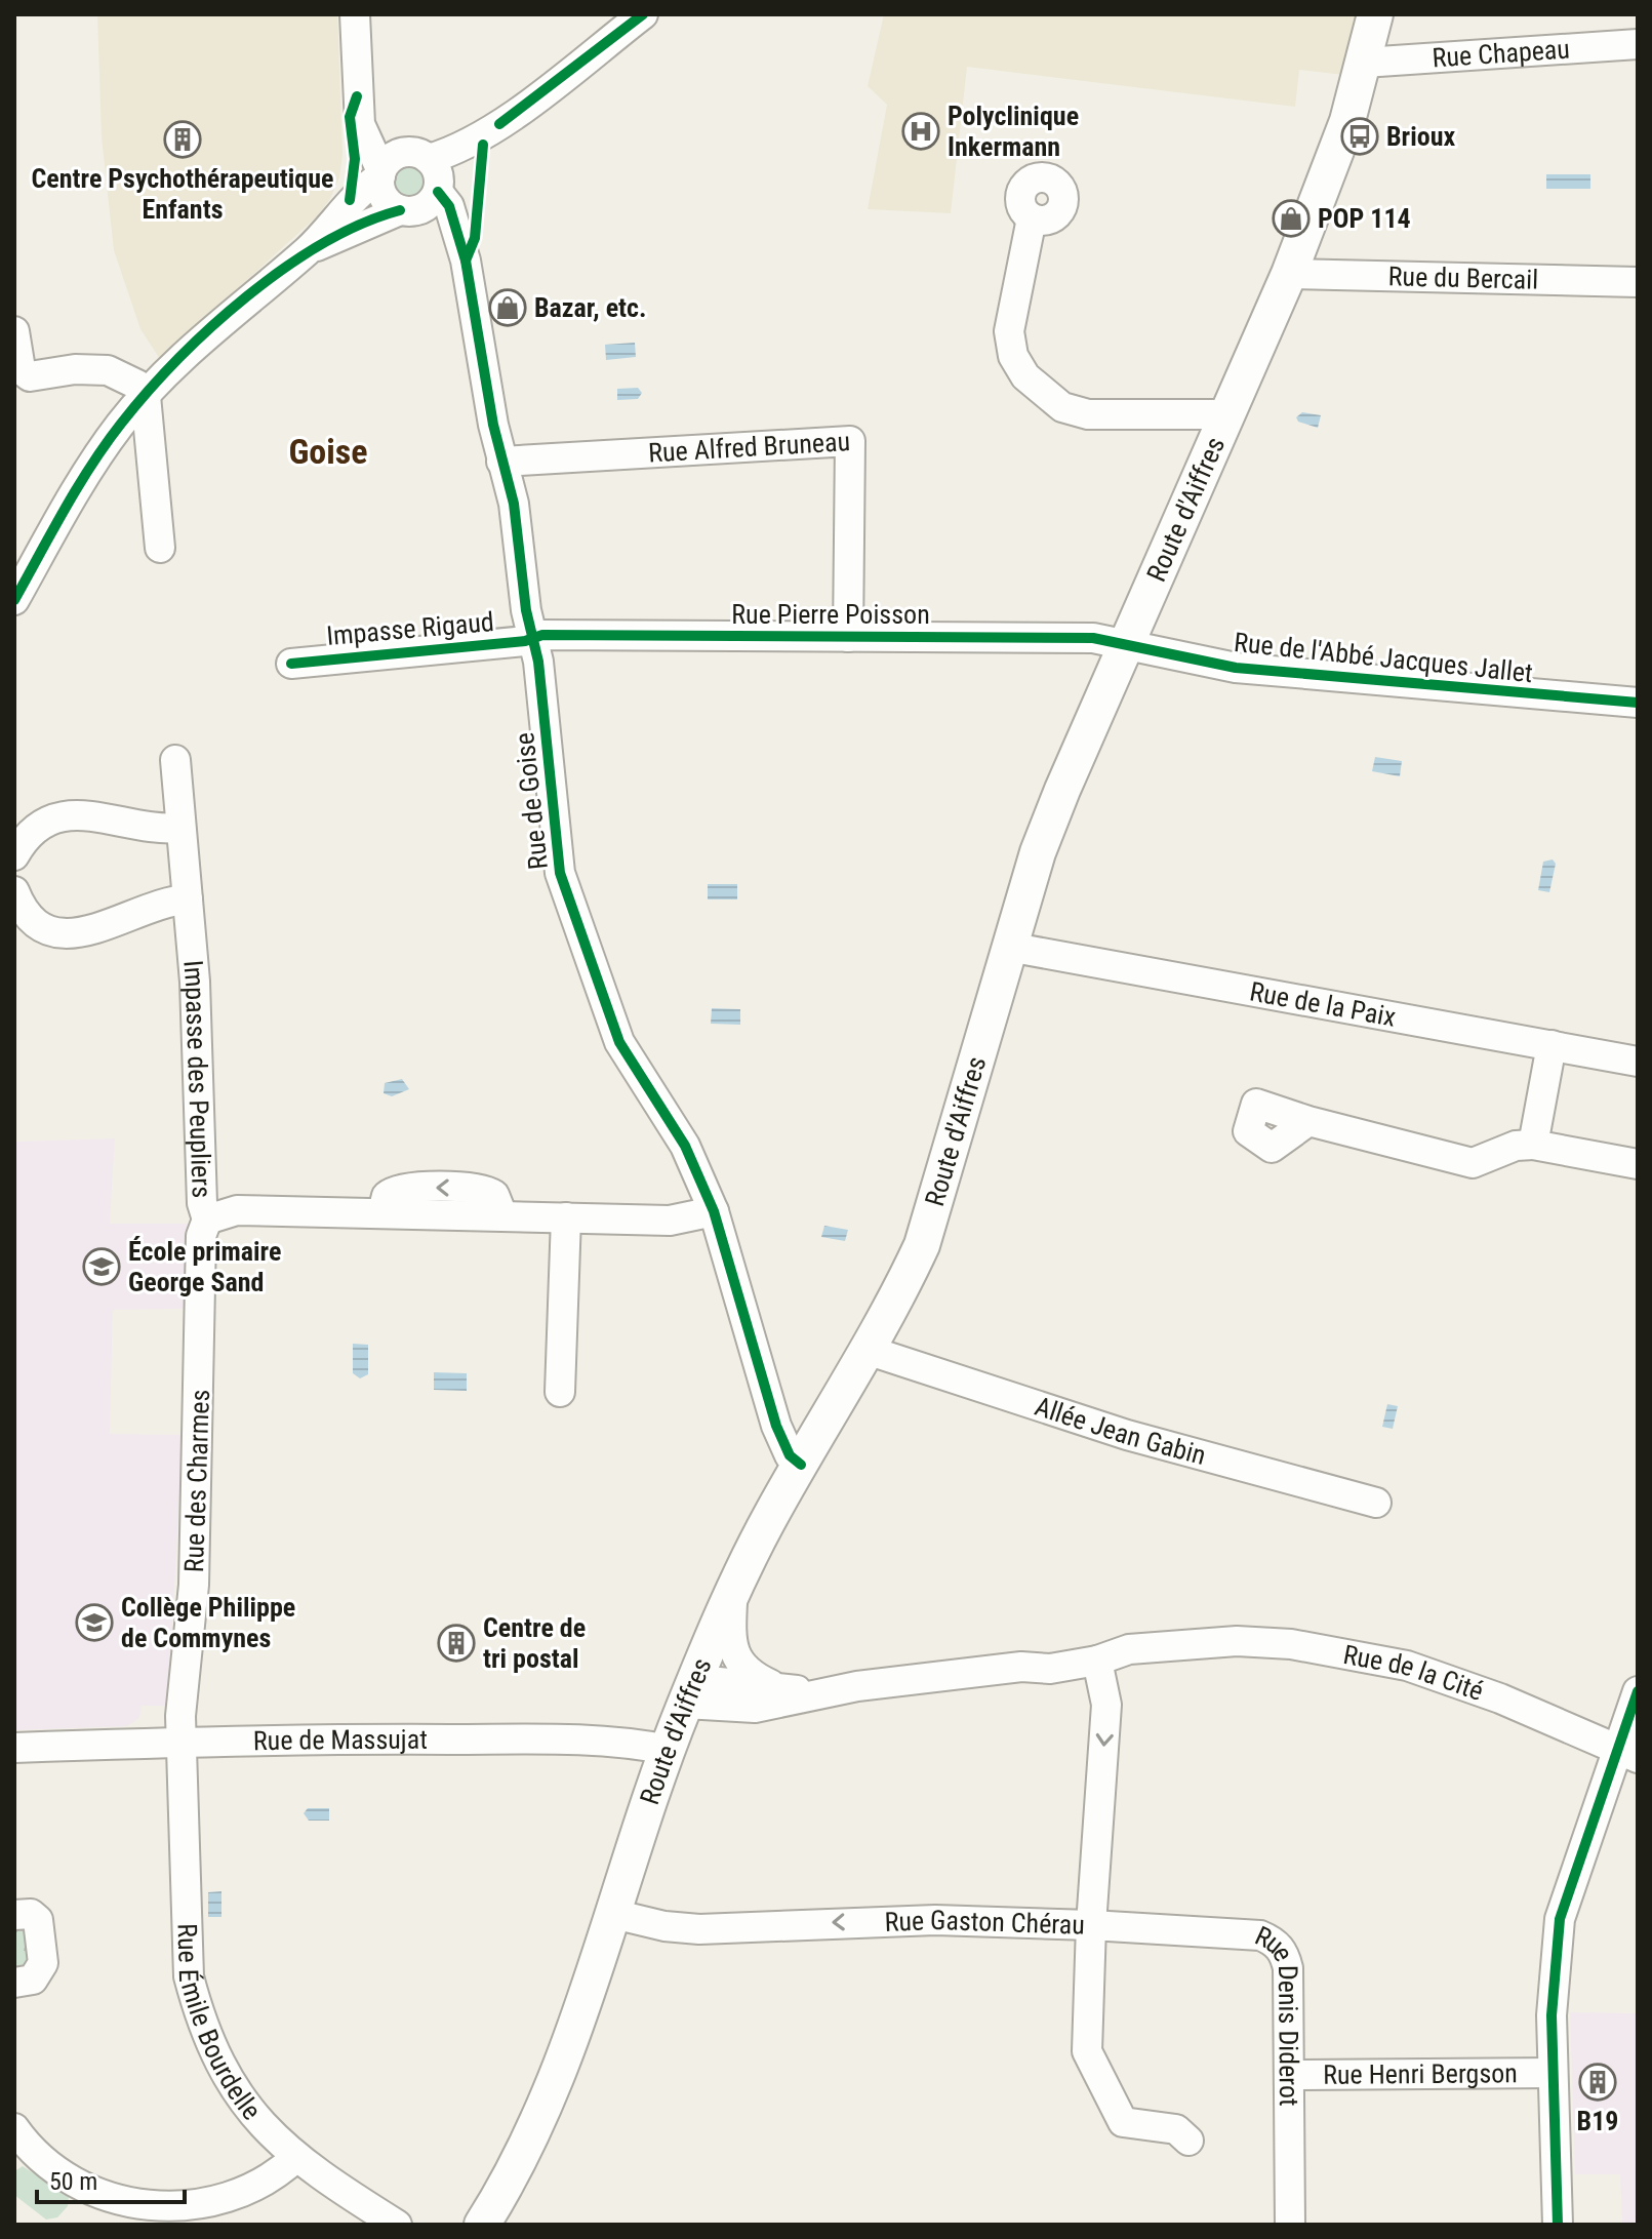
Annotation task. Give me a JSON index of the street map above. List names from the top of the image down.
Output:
{
  "streets": {
    "main road": ["Route d'Aiffres"],
    "street": [
      "Rue Chapeau",
      "Rue du Bercail",
      "Rue Alfred Bruneau",
      "Rue Pierre Poisson",
      "Impasse Rigaud",
      "Rue de l'Abbé Jacques Jallet",
      "Rue de Goise",
      "Rue de la Paix",
      "Impasse des Peupliers",
      "Allée Jean Gabin",
      "Rue des Charmes",
      "Rue de la Cité",
      "Rue de Massujat",
      "Rue Gaston Chérau",
      "Rue Émile Bourdelle",
      "Rue Denis Diderot",
      "Rue Henri Bergson"
    ]
  },
  "crossings": [
    ["Rue Chapeau", "Route d'Aiffres"],
    ["Rue du Bercail", "Route d'Aiffres"],
    ["Rue Alfred Bruneau", "Rue Pierre Poisson"],
    ["Rue Alfred Bruneau", "Rue de Goise"],
    ["Route d'Aiffres", "Rue Pierre Poisson"],
    ["Route d'Aiffres", "Rue de l'Abbé Jacques Jallet"],
    ["Route d'Aiffres", "Rue de Goise"],
    ["Route d'Aiffres", "Rue de la Paix"],
    ["Route d'Aiffres", "Allée Jean Gabin"],
    ["Route d'Aiffres", "Rue de la Cité"],
    ["Route d'Aiffres", "Rue de Massujat"],
    ["Route d'Aiffres", "Rue Gaston Chérau"],
    ["Rue Pierre Poisson", "Impasse Rigaud"],
    ["Rue Pierre Poisson", "Rue de l'Abbé Jacques Jallet"],
    ["Rue Pierre Poisson", "Rue de Goise"],
    ["Impasse Rigaud", "Rue de Goise"],
    ["Rue de Goise", "Impasse des Peupliers"],
    ["Impasse des Peupliers", "Rue des Charmes"],
    ["Rue des Charmes", "Rue de Massujat"],
    ["Rue des Charmes", "Rue Émile Bourdelle"],
    ["Rue de la Cité", "Rue Gaston Chérau"],
    ["Rue de Massujat", "Rue Émile Bourdelle"],
    ["Rue Gaston Chérau", "Rue Denis Diderot"],
    ["Rue Denis Diderot", "Rue Henri Bergson"]
  ],
  "districts": ["Goise"],
  "places": {
    "hospital": ["Polyclinique Inkermann"],
    "bus stop": ["Brioux"],
    "building": ["Centre Psychothérapeutique Enfants", "Centre de tri postal", "B19"],
    "shop": ["POP 114", "Bazar, etc."],
    "school or university": ["École primaire George Sand", "Collège Philippe de Commynes"]
  },
  "scale_bar": "50 m"
}
